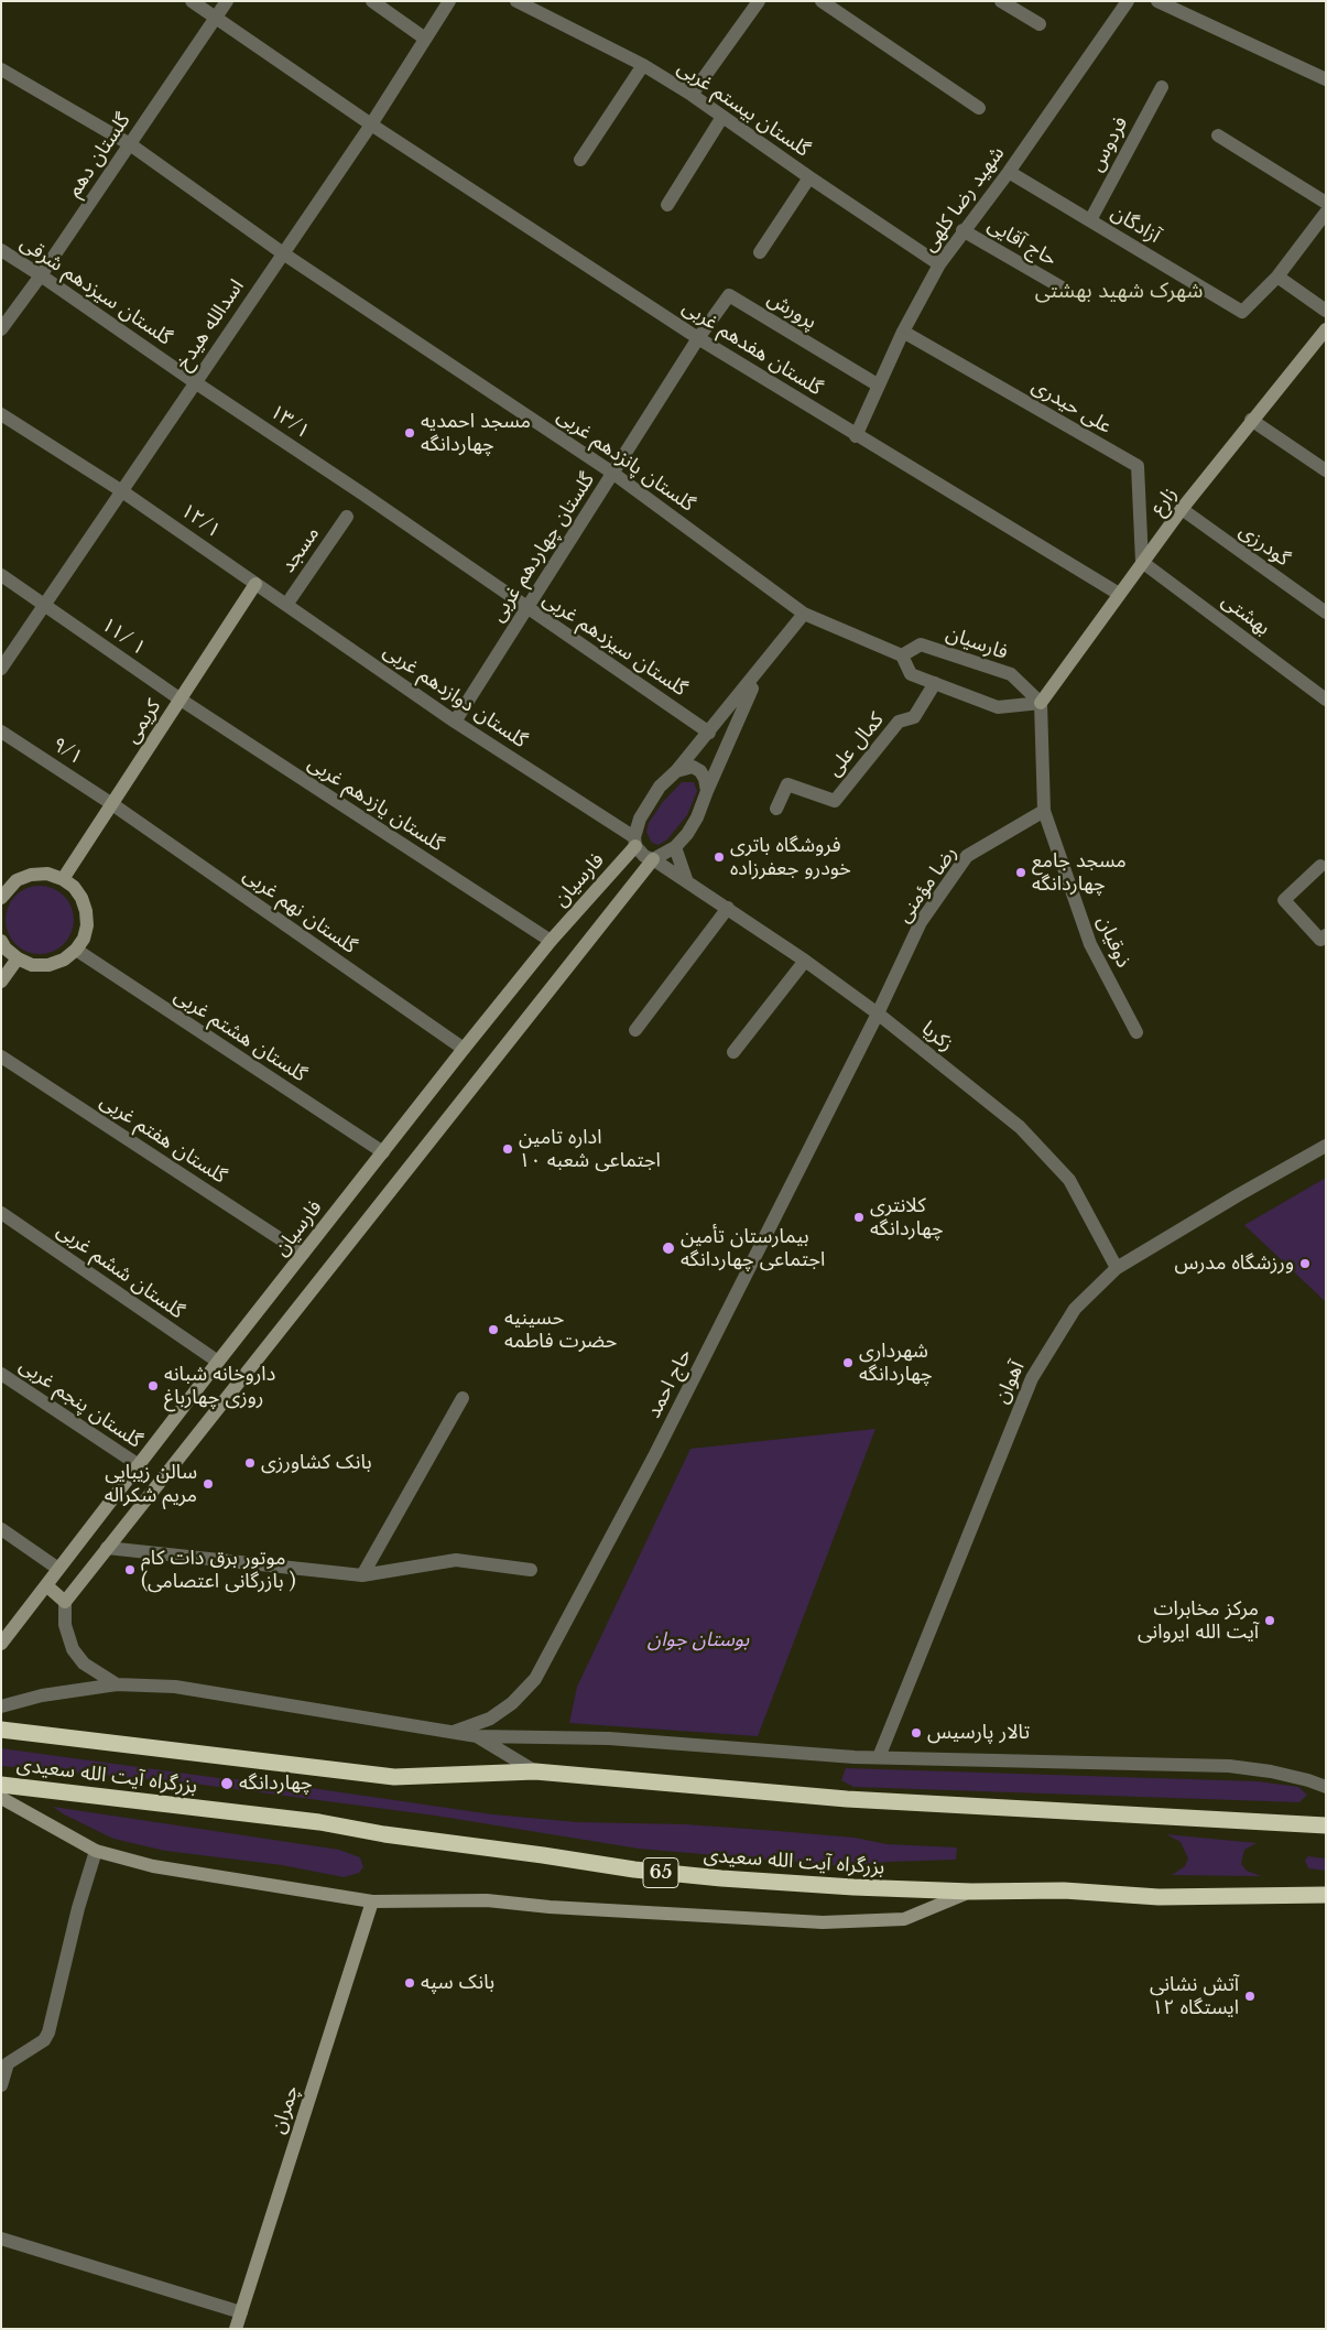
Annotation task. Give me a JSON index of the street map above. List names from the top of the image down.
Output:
{
  "streets": {
    "highway": ["بزرگراه آیت الله سعیدی", "65"],
    "street": [
      "گلستان بیستم غربی",
      "فردوس",
      "گلستان دهم",
      "شهید رضا کلهی",
      "آزادگان",
      "حاج آقایی",
      "گلستان سیزدهم شرقی",
      "پرورش",
      "اسدالله هیدخ",
      "گلستان هفدهم غربی",
      "علی حیدری",
      "۱۳/۱",
      "گلستان پانزدهم غربی",
      "زارع",
      "۱۲/۱",
      "گودرزی",
      "گلستان چهاردهم غربی",
      "مسجد",
      "بهشتی",
      "۱۱/ ۱",
      "فارسیان",
      "گلستان سیزدهم غربی",
      "گلستان دوازدهم غربی",
      "کریمی",
      "کمال علی",
      "۹/۱",
      "گلستان یازدهم غربی",
      "رضا مؤمنی",
      "گلستان نهم غربی",
      "ذوقیان",
      "گلستان هشتم غربی",
      "زکریا",
      "گلستان هفتم غربی",
      "گلستان ششم غربی",
      "آهوان",
      "حاج احمد",
      "گلستان پنجم غربی",
      "چمران"
    ]
  },
  "crossings": [
    ["گلستان بیستم غربی", "شهید رضا کلهی"],
    ["فردوس", "آزادگان"],
    ["گلستان دهم", "گلستان سیزدهم شرقی"],
    ["گلستان دهم", "گلستان هفدهم غربی"],
    ["گلستان دهم", "گلستان پانزدهم غربی"],
    ["شهید رضا کلهی", "آزادگان"],
    ["شهید رضا کلهی", "حاج آقایی"],
    ["شهید رضا کلهی", "پرورش"],
    ["شهید رضا کلهی", "گلستان هفدهم غربی"],
    ["شهید رضا کلهی", "علی حیدری"],
    ["گلستان سیزدهم شرقی", "اسدالله هیدخ"],
    ["گلستان سیزدهم شرقی", "۱۳/۱"],
    ["پرورش", "گلستان هفدهم غربی"],
    ["پرورش", "گلستان چهاردهم غربی"],
    ["اسدالله هیدخ", "گلستان هفدهم غربی"],
    ["اسدالله هیدخ", "۱۳/۱"],
    ["اسدالله هیدخ", "گلستان پانزدهم غربی"],
    ["اسدالله هیدخ", "۱۲/۱"],
    ["اسدالله هیدخ", "۱۱/ ۱"],
    ["گلستان هفدهم غربی", "زارع"],
    ["گلستان هفدهم غربی", "گلستان چهاردهم غربی"],
    ["علی حیدری", "زارع"],
    ["علی حیدری", "بهشتی"],
    ["۱۳/۱", "گلستان سیزدهم غربی"],
    ["گلستان پانزدهم غربی", "گلستان چهاردهم غربی"],
    ["زارع", "گودرزی"],
    ["زارع", "بهشتی"],
    ["زارع", "فارسیان"],
    ["زارع", "ذوقیان"],
    ["۱۲/۱", "گلستان دوازدهم غربی"],
    ["۱۲/۱", "کریمی"],
    ["گلستان چهاردهم غربی", "گلستان سیزدهم غربی"],
    ["گلستان چهاردهم غربی", "گلستان دوازدهم غربی"],
    ["مسجد", "گلستان دوازدهم غربی"],
    ["۱۱/ ۱", "کریمی"],
    ["۱۱/ ۱", "گلستان یازدهم غربی"],
    ["فارسیان", "گلستان دوازدهم غربی"],
    ["فارسیان", "گلستان یازدهم غربی"],
    ["فارسیان", "گلستان نهم غربی"],
    ["فارسیان", "ذوقیان"],
    ["فارسیان", "گلستان هشتم غربی"],
    ["فارسیان", "گلستان هفتم غربی"],
    ["فارسیان", "گلستان ششم غربی"],
    ["فارسیان", "گلستان پنجم غربی"],
    ["گلستان دوازدهم غربی", "کریمی"],
    ["گلستان دوازدهم غربی", "زکریا"],
    ["کریمی", "۹/۱"],
    ["کریمی", "گلستان یازدهم غربی"],
    ["کریمی", "گلستان نهم غربی"],
    ["۹/۱", "گلستان نهم غربی"],
    ["رضا مؤمنی", "ذوقیان"],
    ["رضا مؤمنی", "زکریا"],
    ["رضا مؤمنی", "حاج احمد"],
    ["زکریا", "آهوان"],
    ["زکریا", "حاج احمد"]
  ],
  "districts": ["شهرک شهید بهشتی"],
  "parks": ["بوستان جوان"],
  "places": [
    "مسجد احمدیه چهاردانگه",
    "فروشگاه باتری خودرو جعفرزاده",
    "مسجد جامع چهاردانگه",
    "اداره تامین اجتماعی شعبه ۱۰",
    "کلانتری چهاردانگه",
    "بیمارستان تأمین اجتماعی چهاردانگه",
    "ورزشگاه مدرس",
    "حسینیه حضرت فاطمه",
    "شهرداری چهاردانگه",
    "داروخانه شبانه روزی چهارباغ",
    "بانک کشاورزی",
    "سالن زیبایی مریم شکراله",
    "موتور برق دات کام (بازرگانی اعتصامی )",
    "مرکز مخابرات آیت الله ایروانی",
    "تالار پارسیس",
    "چهاردانگه",
    "بانک سپه",
    "آتش نشانی ایستگاه ۱۲"
  ]
}
